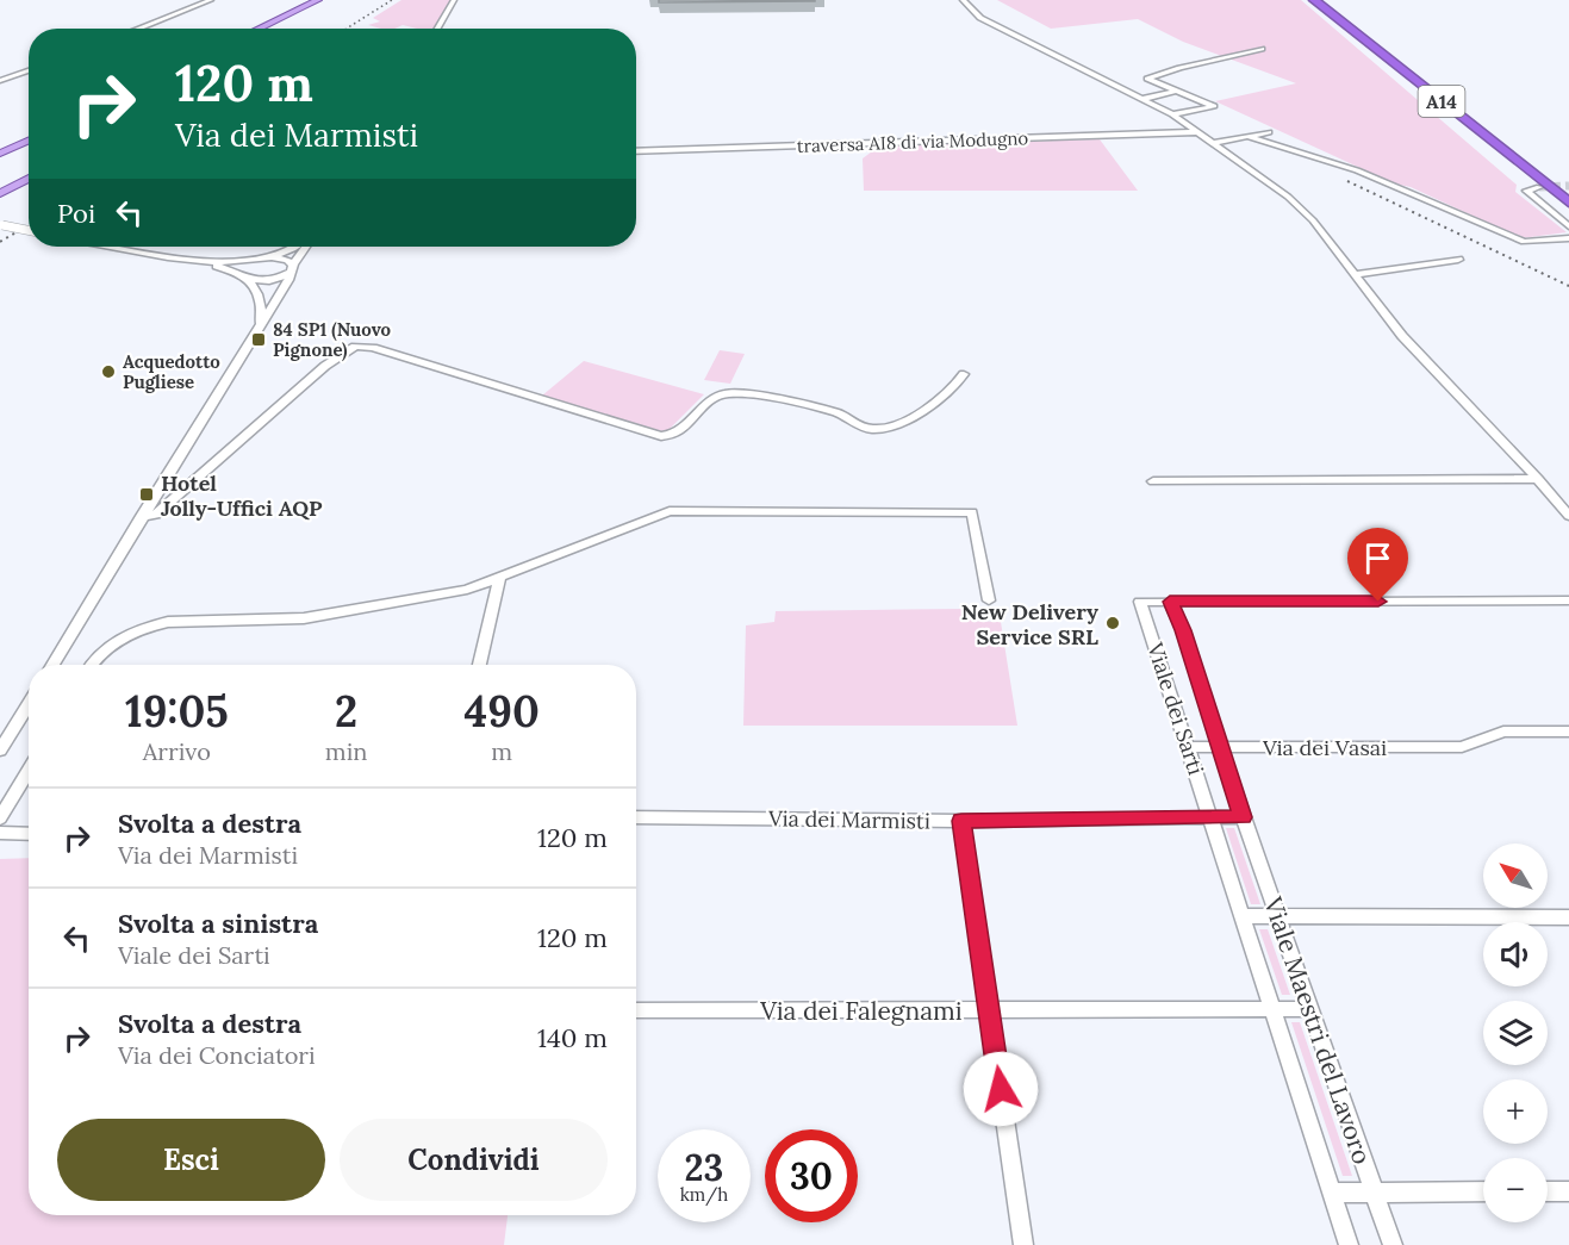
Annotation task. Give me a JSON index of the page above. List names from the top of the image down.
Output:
{
  "streets": {
    "highway": ["A14"],
    "street": [
      "traversa AI8 di via Modugno",
      "Viale dei Sarti",
      "Via dei Vasai",
      "Via dei Marmisti",
      "Via dei Falegnami",
      "Viale Maestri del Lavoro"
    ]
  },
  "crossings": [
    ["Viale dei Sarti", "Via dei Vasai"],
    ["Viale dei Sarti", "Via dei Marmisti"],
    ["Viale dei Sarti", "Viale Maestri del Lavoro"],
    ["Via dei Marmisti", "Viale Maestri del Lavoro"],
    ["Via dei Falegnami", "Viale Maestri del Lavoro"]
  ],
  "places": {
    "transit": ["84 SP1 (Nuovo Pignone)", "Hotel Jolly-Uffici AQP"],
    "other": ["Acquedotto Pugliese", "New Delivery Service SRL"]
  },
  "north": "top left",
  "page": {
    "turn": ["120 m", "Via dei Marmisti"],
    "then": "Poi",
    "eta": [
      "19:05",
      "Arrivo",
      "2",
      "min",
      "490",
      "m"
    ],
    "list": [
      {
        "name": "Svolta a destra",
        "note": "Via dei Marmisti",
        "value": "120 m"
      },
      {
        "name": "Svolta a sinistra",
        "note": "Viale dei Sarti",
        "value": "120 m"
      },
      {
        "name": "Svolta a destra",
        "note": "Via dei Conciatori",
        "value": "140 m"
      }
    ],
    "map_buttons": ["+", "−"],
    "buttons": ["Esci", "Condividi"],
    "speed": "23 km/h",
    "limit": "30"
  }
}
